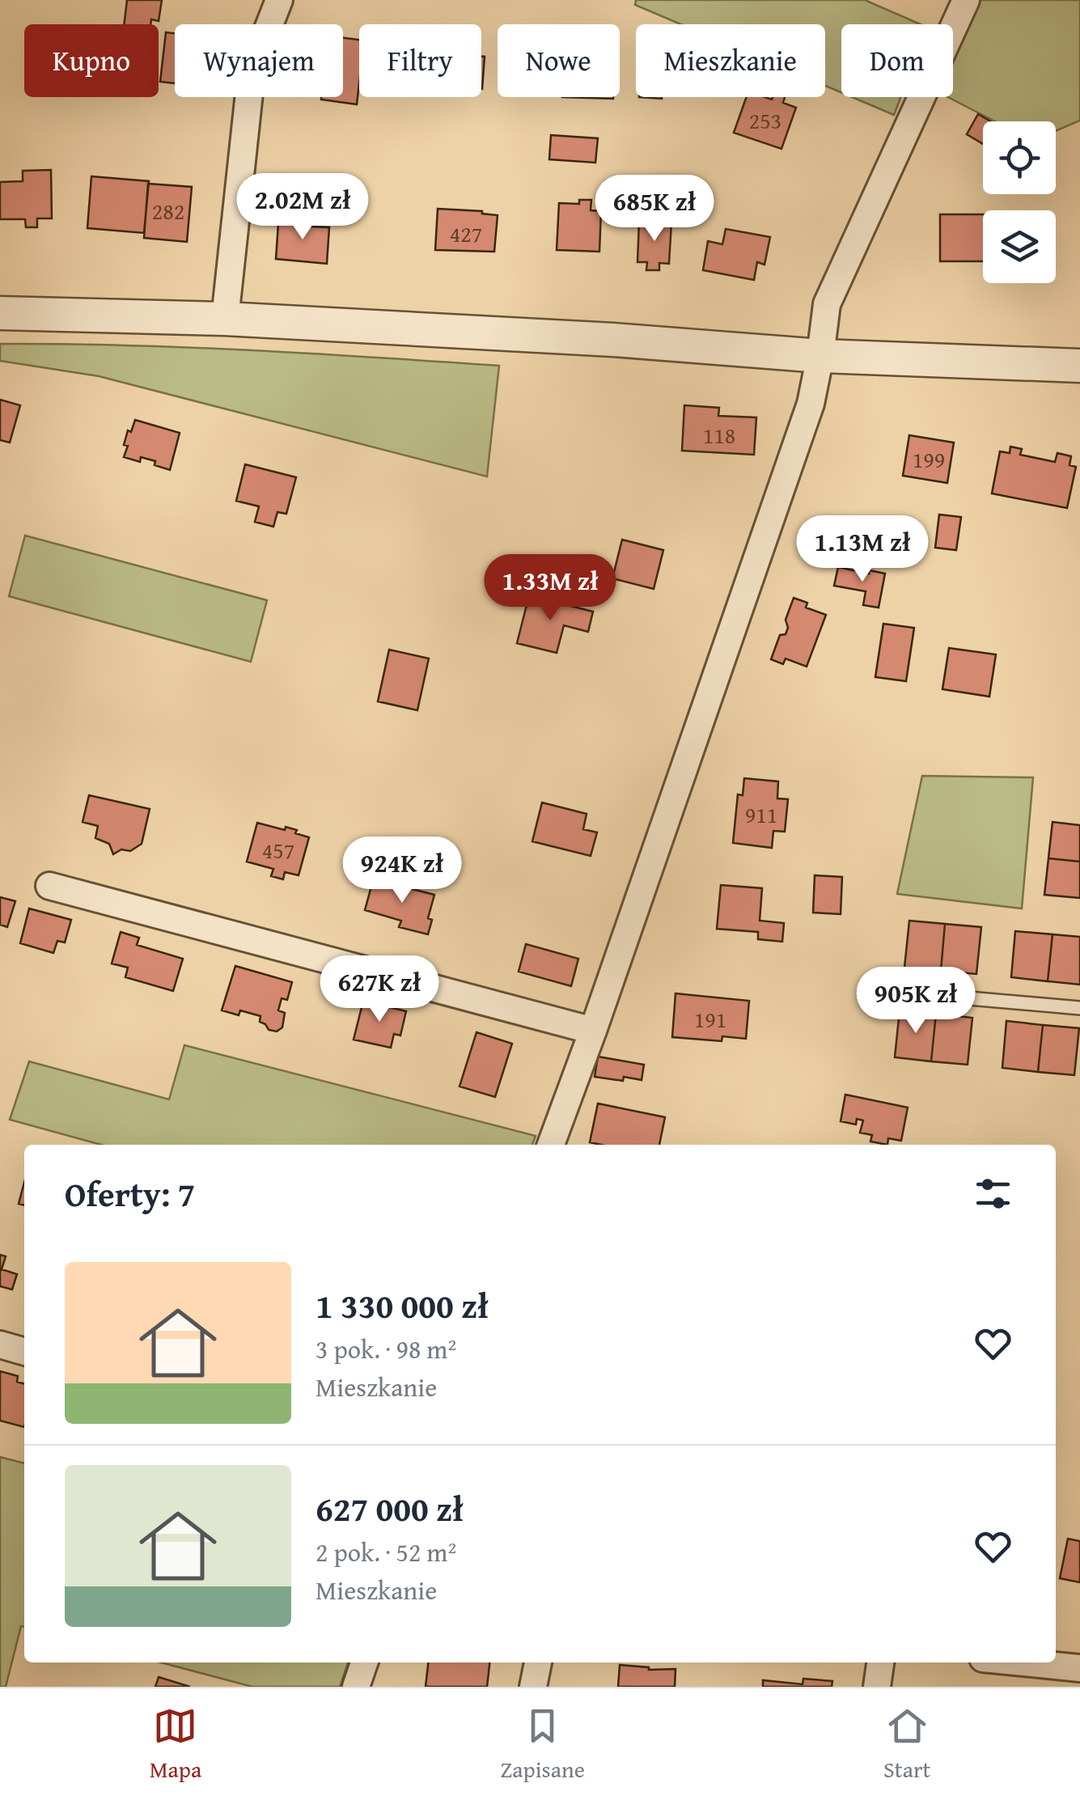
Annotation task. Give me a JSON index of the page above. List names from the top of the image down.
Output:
{
  "house_numbers": [
    "253",
    "282",
    "427",
    "118",
    "199",
    "911",
    "457",
    "191"
  ],
  "page": {
    "chip": [
      "Kupno",
      "Wynajem",
      "Filtry",
      "Nowe",
      "Mieszkanie",
      "Dom"
    ],
    "price": [
      "2.02M zł",
      "685K zł",
      "1.13M zł",
      "1.33M zł",
      "924K zł",
      "627K zł",
      "905K zł"
    ],
    "heading": "Oferty: 7",
    "list": [
      {
        "name": "1 330 000 zł",
        "note": "3 pok. · 98 m² · Mieszkanie"
      },
      {
        "name": "627 000 zł",
        "note": "2 pok. · 52 m² · Mieszkanie"
      }
    ],
    "tabs": ["Mapa", "Zapisane", "Start"]
  }
}
